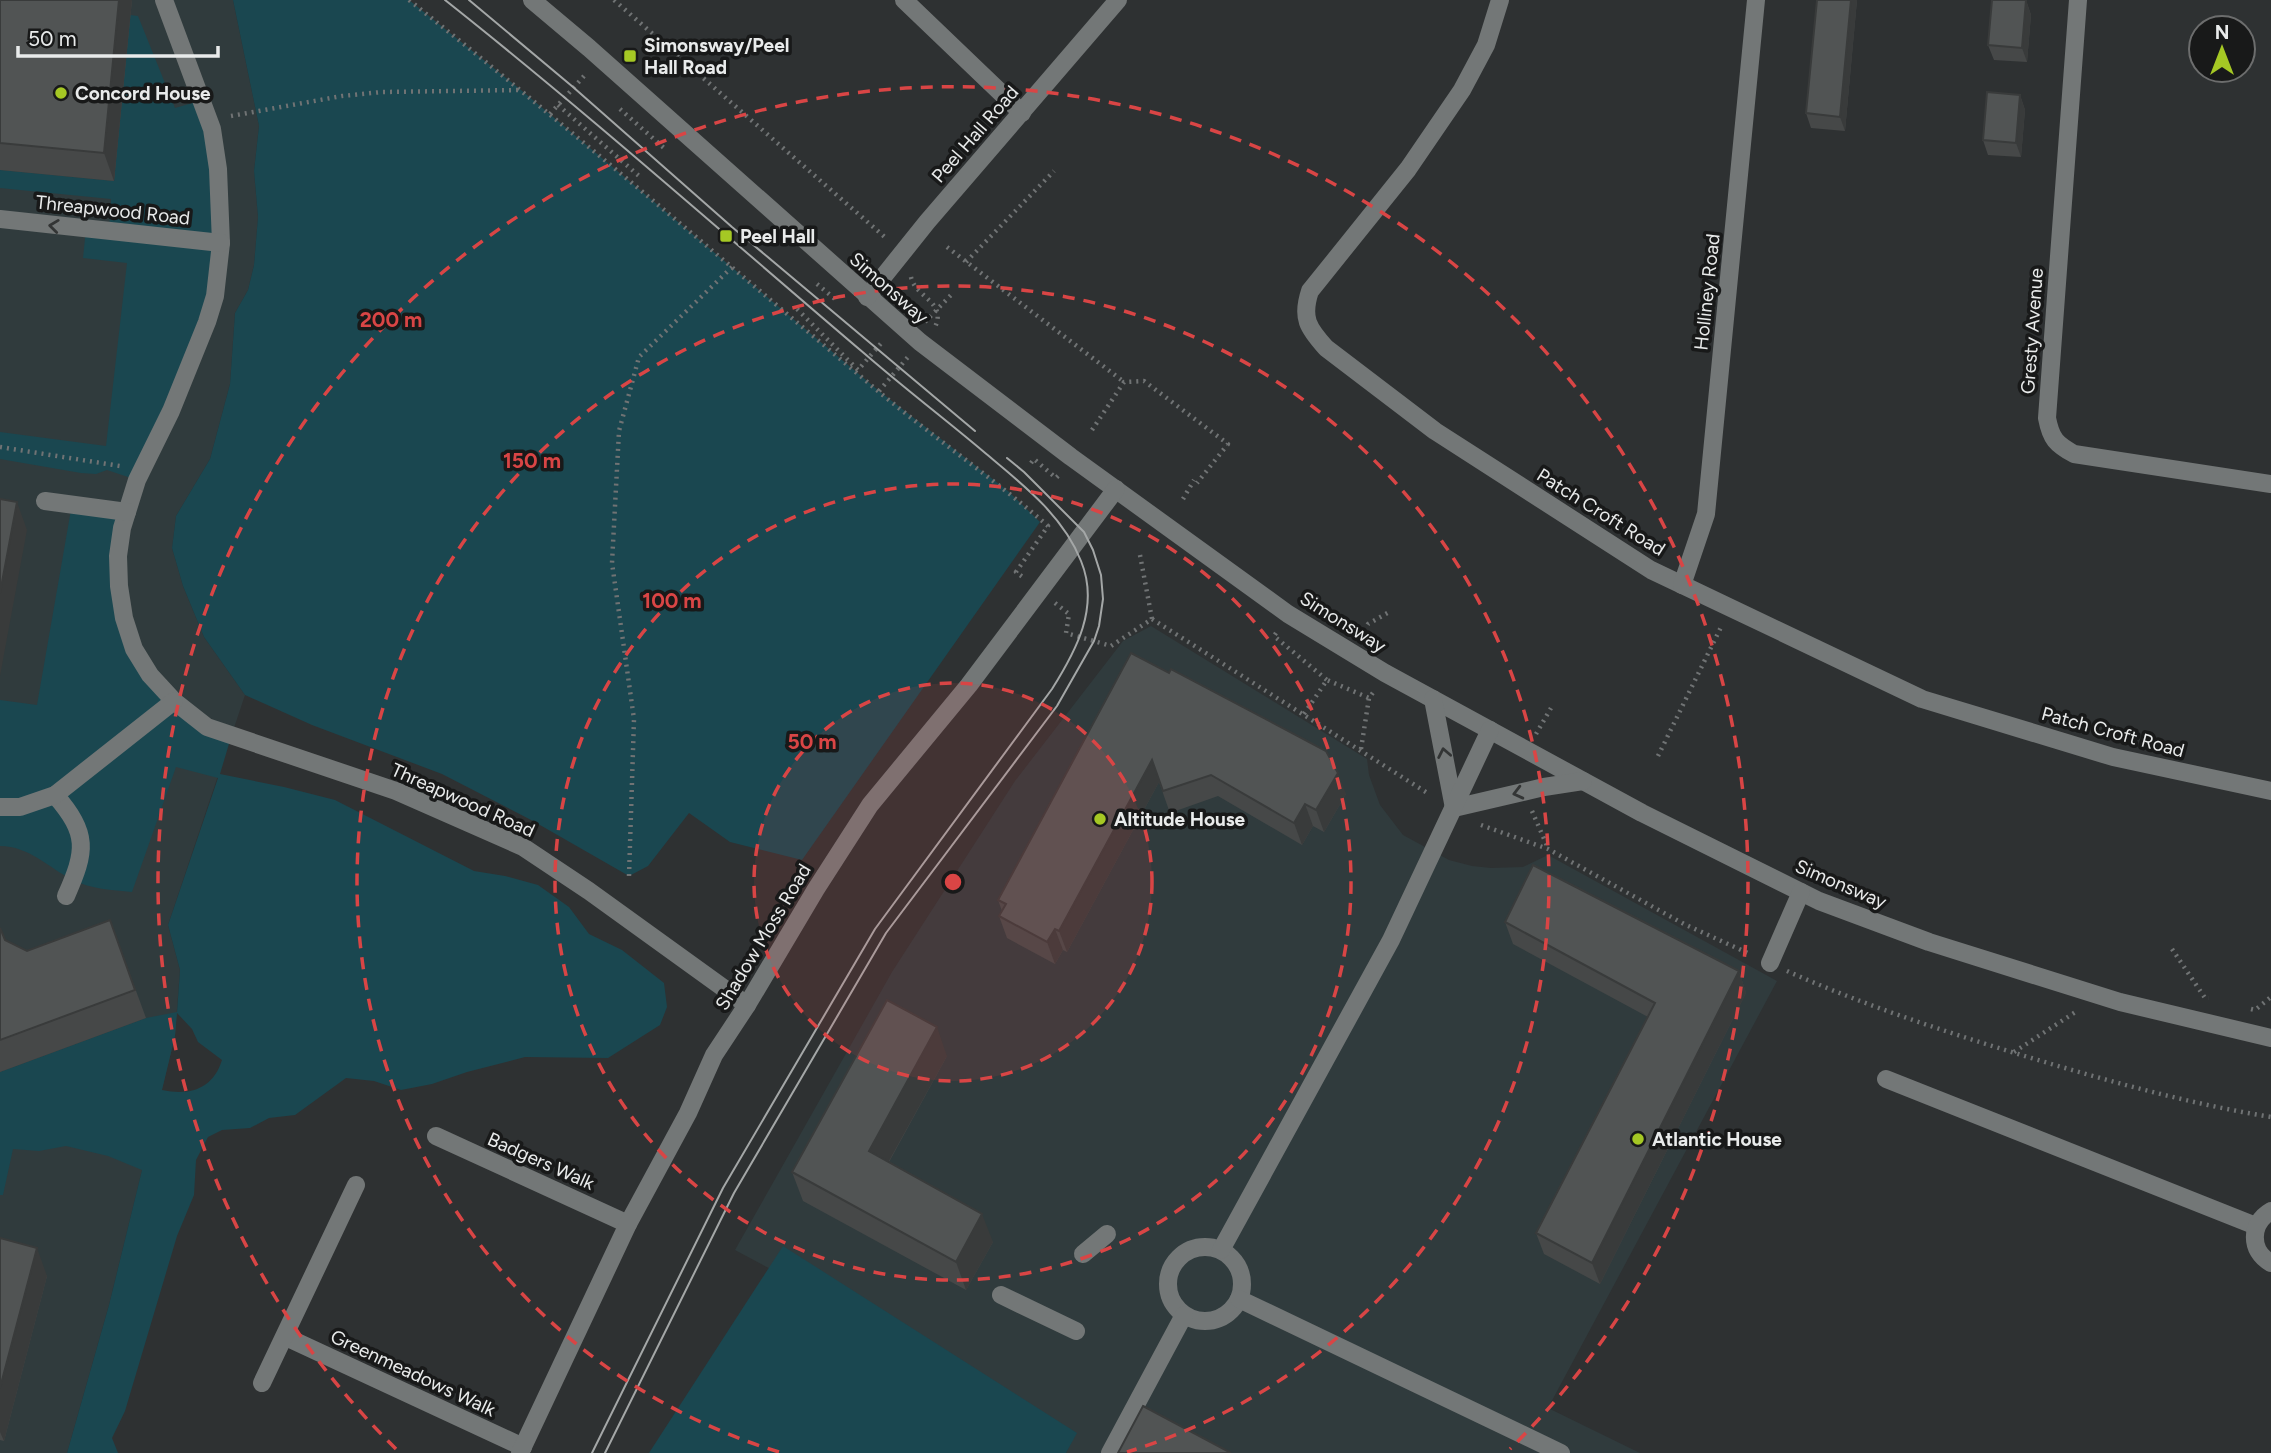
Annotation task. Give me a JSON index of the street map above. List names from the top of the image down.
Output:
{
  "streets": {
    "street": [
      "Peel Hall Road",
      "Threapwood Road",
      "Simonsway",
      "Holliney Road",
      "Gresty Avenue",
      "Patch Croft Road",
      "Shadow Moss Road",
      "Badgers Walk",
      "Greenmeadows Walk"
    ]
  },
  "crossings": [
    ["Peel Hall Road", "Simonsway"],
    ["Threapwood Road", "Shadow Moss Road"],
    ["Simonsway", "Shadow Moss Road"],
    ["Holliney Road", "Patch Croft Road"],
    ["Shadow Moss Road", "Badgers Walk"],
    ["Shadow Moss Road", "Greenmeadows Walk"]
  ],
  "places": {
    "transit": ["Simonsway/Peel Hall Road", "Peel Hall"],
    "other": ["Concord House", "Altitude House", "Atlantic House"]
  },
  "scale_bar": "50 m",
  "north": "top",
  "rings": [
    "200 m",
    "150 m",
    "100 m",
    "50 m"
  ]
}
